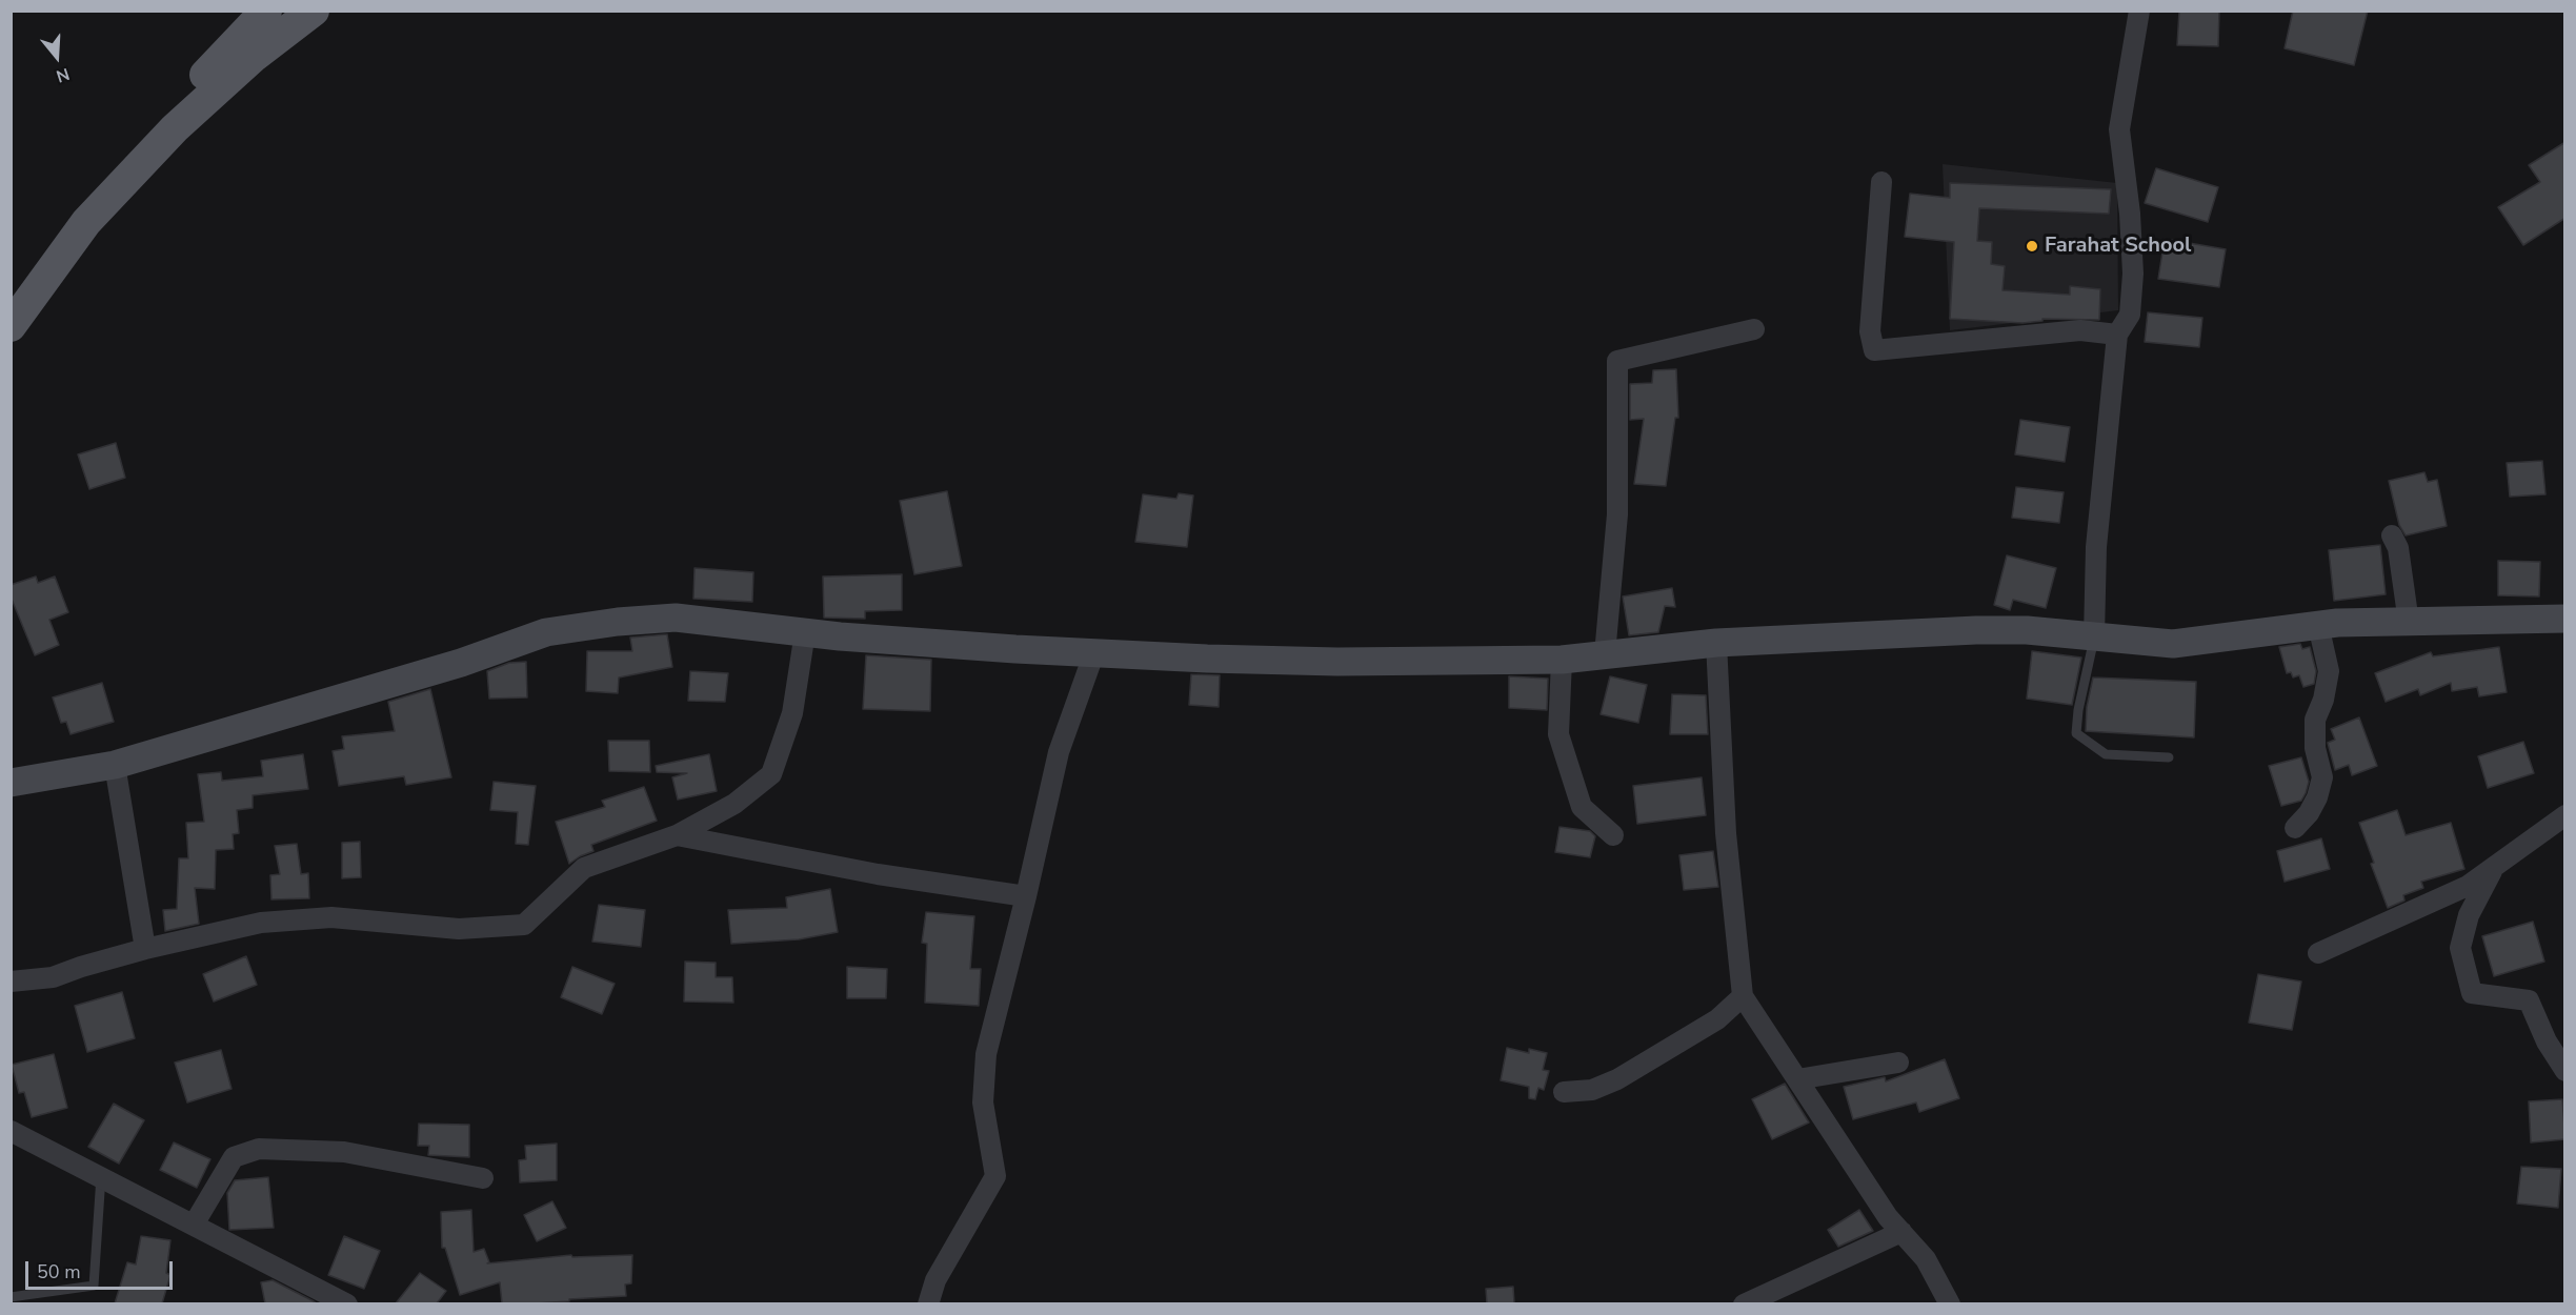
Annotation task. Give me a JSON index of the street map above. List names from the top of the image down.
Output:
{
  "places": ["Farahat School"],
  "scale_bar": "50 m",
  "north": "bottom"
}
